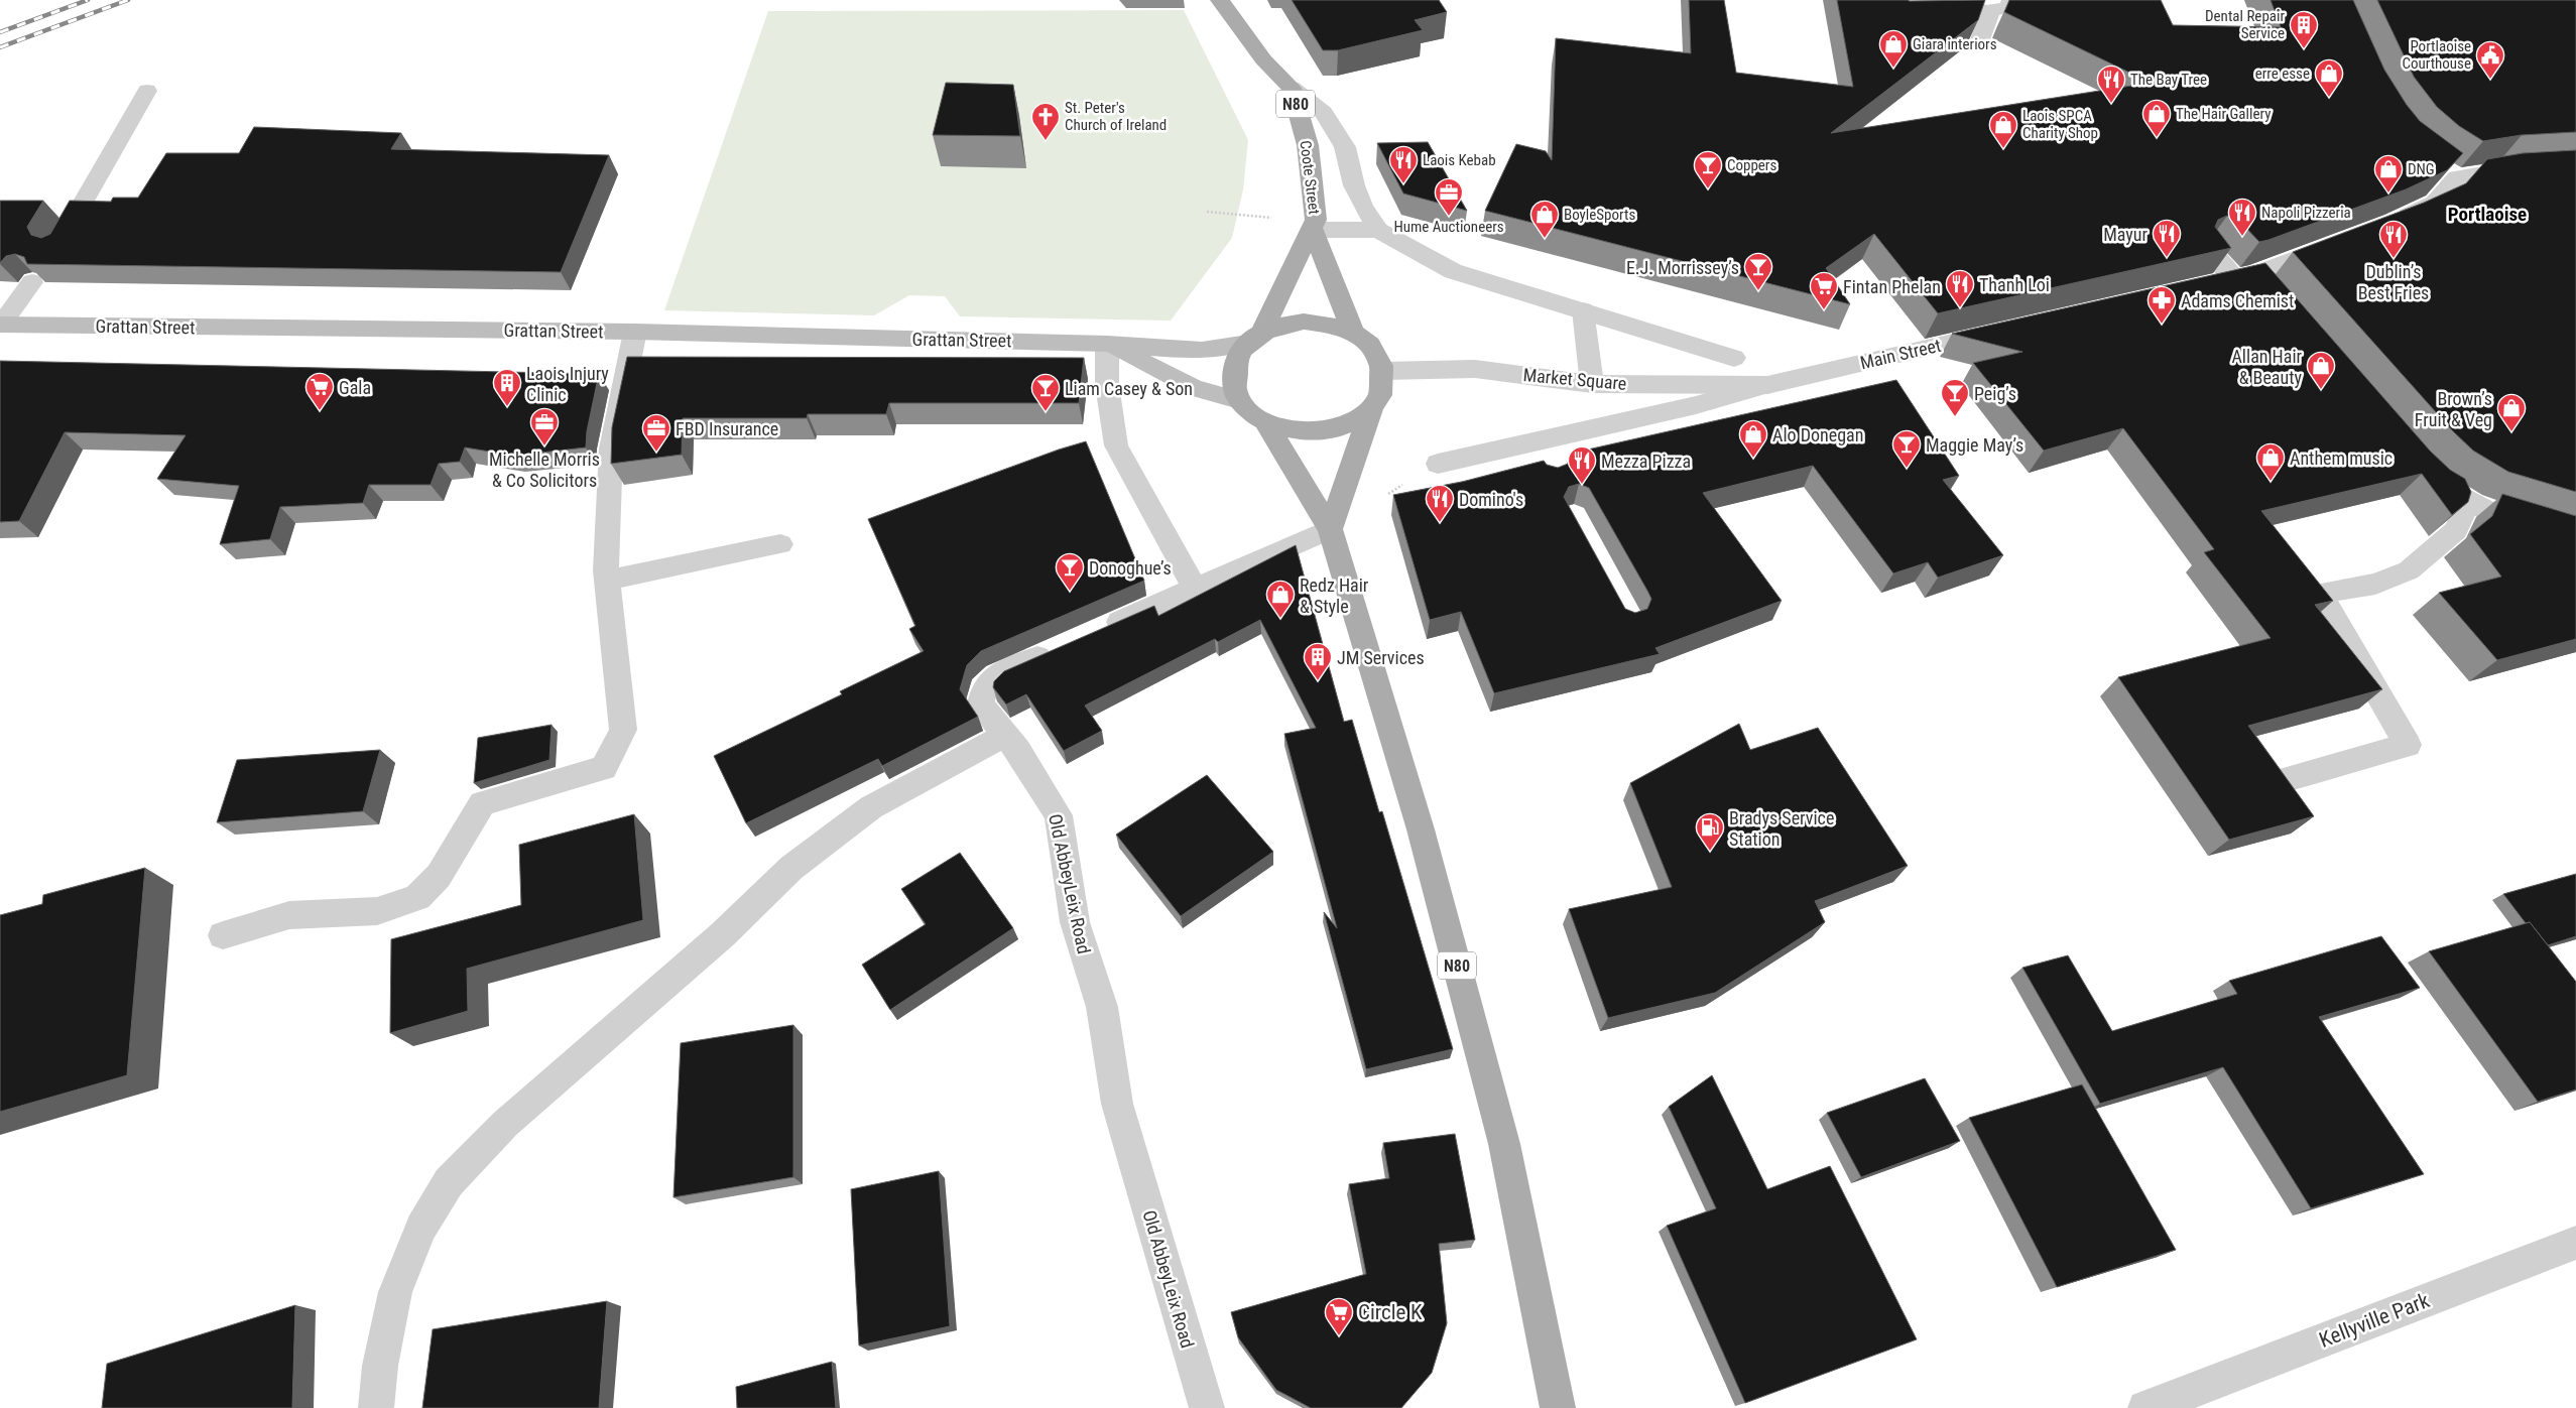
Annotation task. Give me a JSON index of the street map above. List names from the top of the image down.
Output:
{
  "streets": {
    "main road": ["N80", "Coote Street", "Grattan Street"],
    "street": [
      "Main Street",
      "Market Square",
      "Old AbbeyLeix Road",
      "Kellyville Park"
    ]
  },
  "crossings": [
    ["N80", "Coote Street"],
    ["N80", "Grattan Street"],
    ["N80", "Market Square"],
    ["Coote Street", "Grattan Street"],
    ["Coote Street", "Market Square"],
    ["Grattan Street", "Market Square"],
    ["Main Street", "Market Square"]
  ],
  "districts": ["Portlaoise"],
  "places": {
    "building": ["Dental Repair Service", "Laois Injury Clinic", "JM Services"],
    "shop": [
      "Giara interiors",
      "erre esse",
      "The Hair Gallery",
      "Laois SPCA Charity Shop",
      "DNG",
      "BoyleSports",
      "Allan Hair & Beauty",
      "Brown’s Fruit & Veg",
      "Alo Donegan",
      "Anthem music",
      "Redz Hair & Style"
    ],
    "public building": ["Portlaoise Courthouse"],
    "restaurant": [
      "The Bay Tree",
      "Laois Kebab",
      "Napoli Pizzeria",
      "Mayur",
      "Dublin’s Best Fries",
      "Thanh Loi",
      "Mezza Pizza",
      "Domino's"
    ],
    "church": ["St. Peter's Church of Ireland"],
    "bar": [
      "Coppers",
      "E.J. Morrissey’s",
      "Liam Casey & Son",
      "Peig’s",
      "Maggie May’s",
      "Donoghue’s"
    ],
    "office": ["Hume Auctioneers", "Michelle Morris & Co Solicitors", "FBD Insurance"],
    "supermarket": ["Fintan Phelan", "Gala", "Circle K"],
    "pharmacy": ["Adams Chemist"],
    "fuel station": ["Bradys Service Station"]
  }
}
